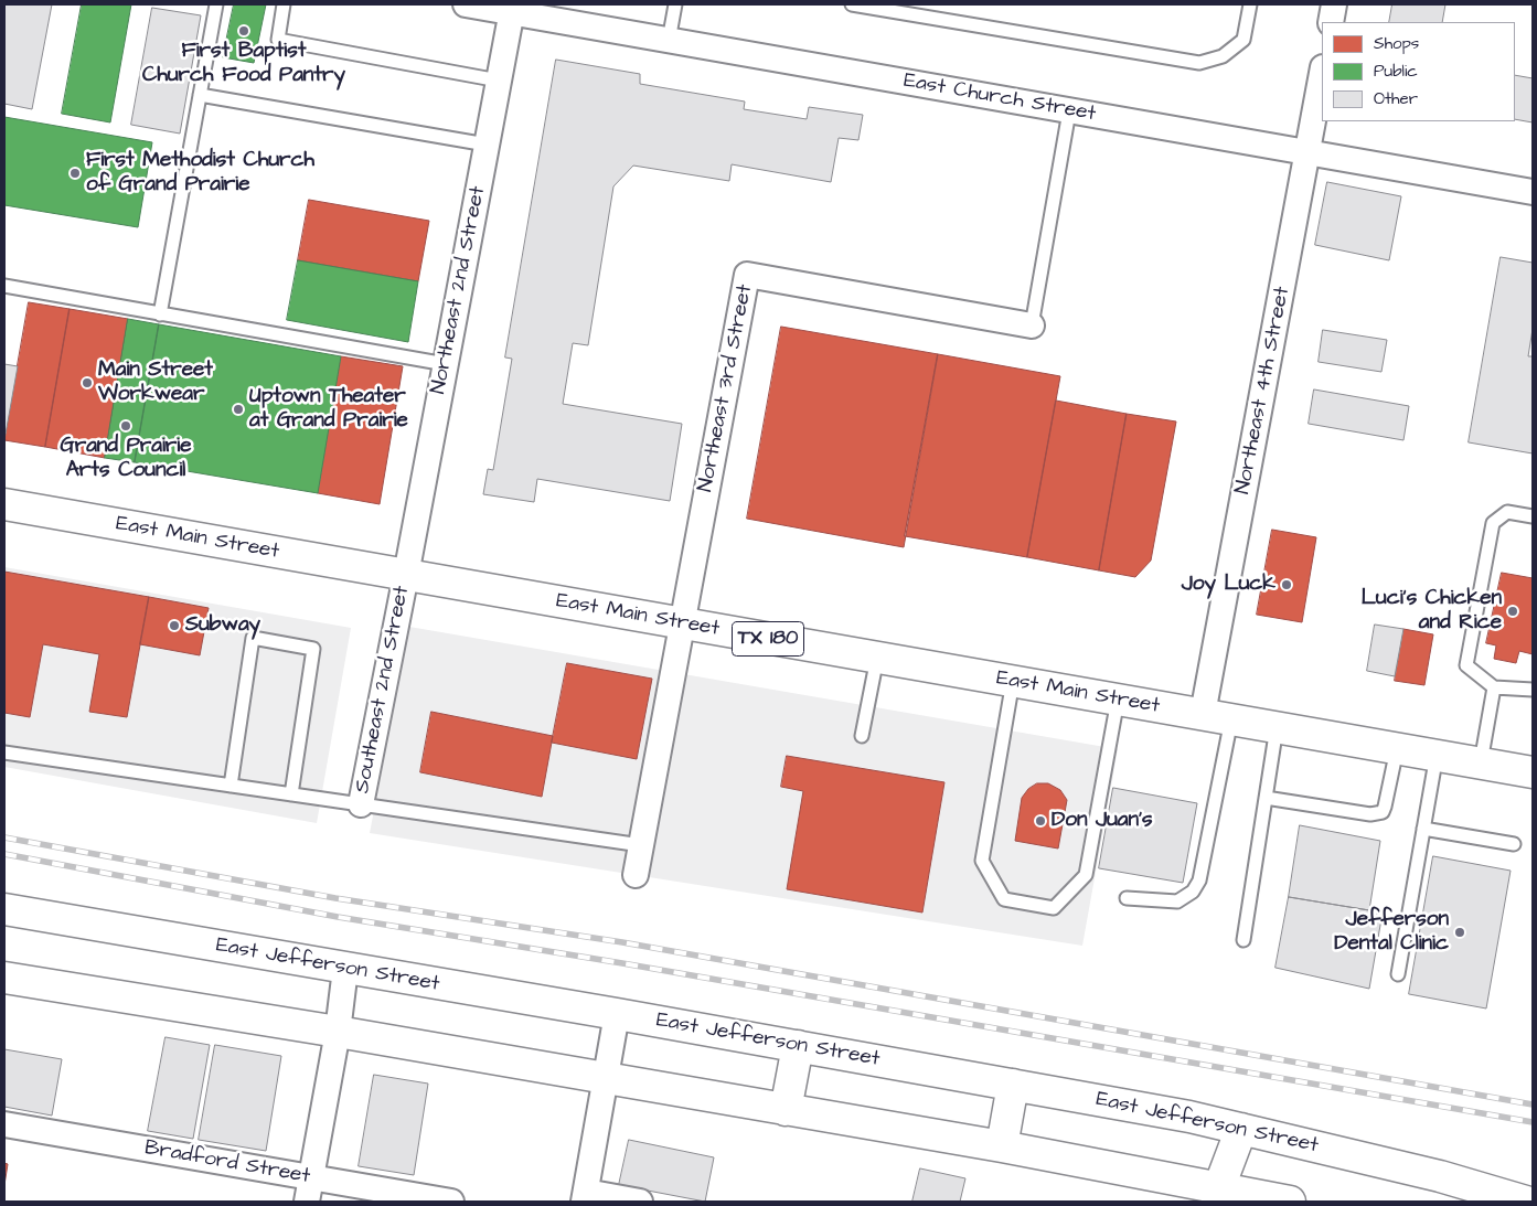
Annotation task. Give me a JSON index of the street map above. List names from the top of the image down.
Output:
{
  "streets": {
    "main road": ["East Main Street", "TX 180", "East Jefferson Street"],
    "street": [
      "East Church Street",
      "Northeast 2nd Street",
      "Northeast 3rd Street",
      "Northeast 4th Street",
      "Southeast 2nd Street",
      "Bradford Street"
    ]
  },
  "crossings": [
    ["East Church Street", "Northeast 2nd Street"],
    ["East Church Street", "Northeast 4th Street"],
    ["Northeast 2nd Street", "East Main Street"],
    ["Northeast 2nd Street", "Southeast 2nd Street"],
    ["Northeast 3rd Street", "East Main Street"],
    ["Northeast 4th Street", "East Main Street"],
    ["East Main Street", "Southeast 2nd Street"]
  ],
  "places": [
    "First Baptist Church Food Pantry",
    "First Methodist Church of Grand Prairie",
    "Main Street Workwear",
    "Uptown Theater at Grand Prairie",
    "Grand Prairie Arts Council",
    "Joy Luck",
    "Luci's Chicken and Rice",
    "Subway",
    "Don Juan's",
    "Jefferson Dental Clinic"
  ],
  "legend": ["Shops", "Public", "Other"]
}
